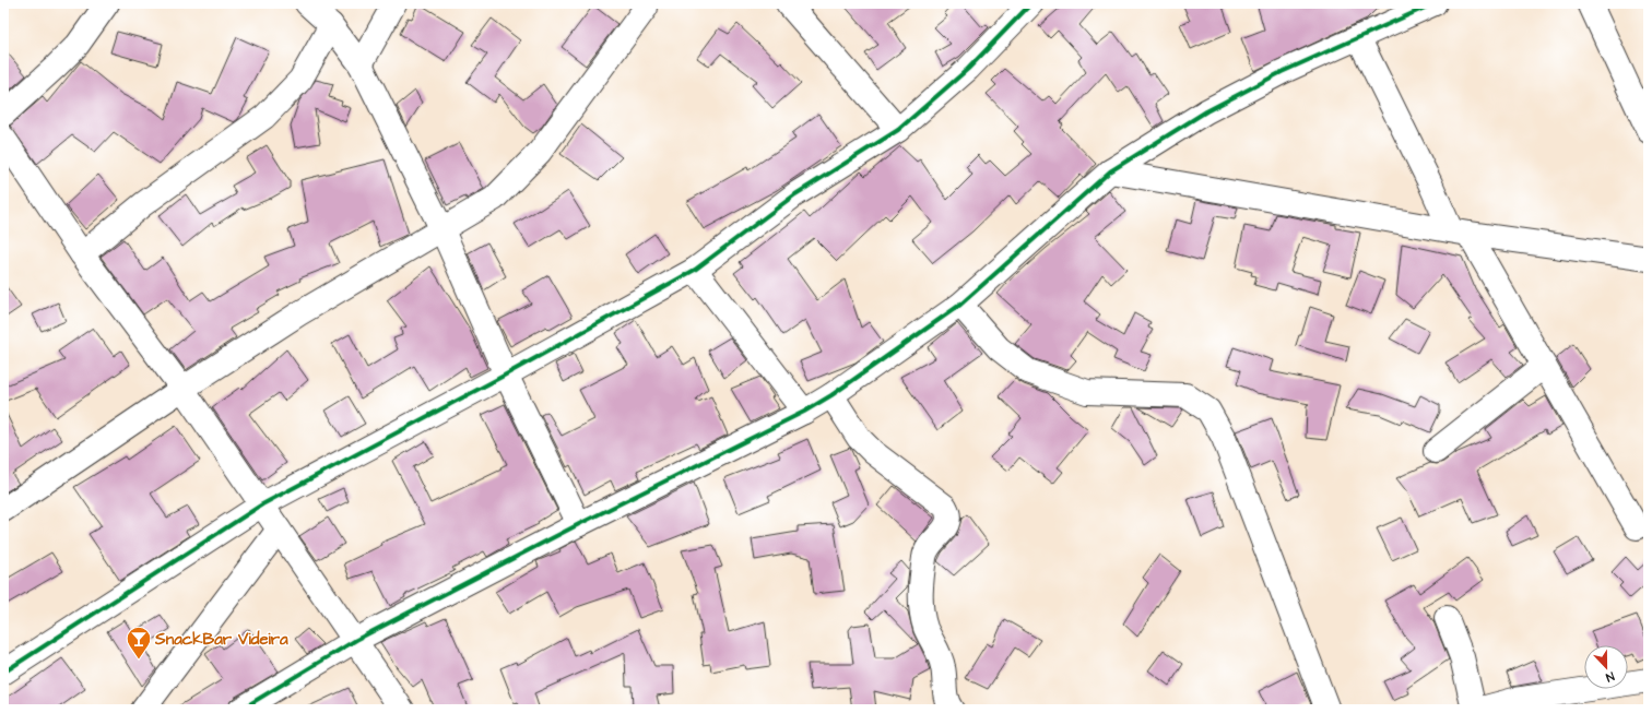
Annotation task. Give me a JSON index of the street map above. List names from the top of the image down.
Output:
{
  "places": {
    "bar": ["SnackBar Videira"]
  },
  "north": "bottom"
}
